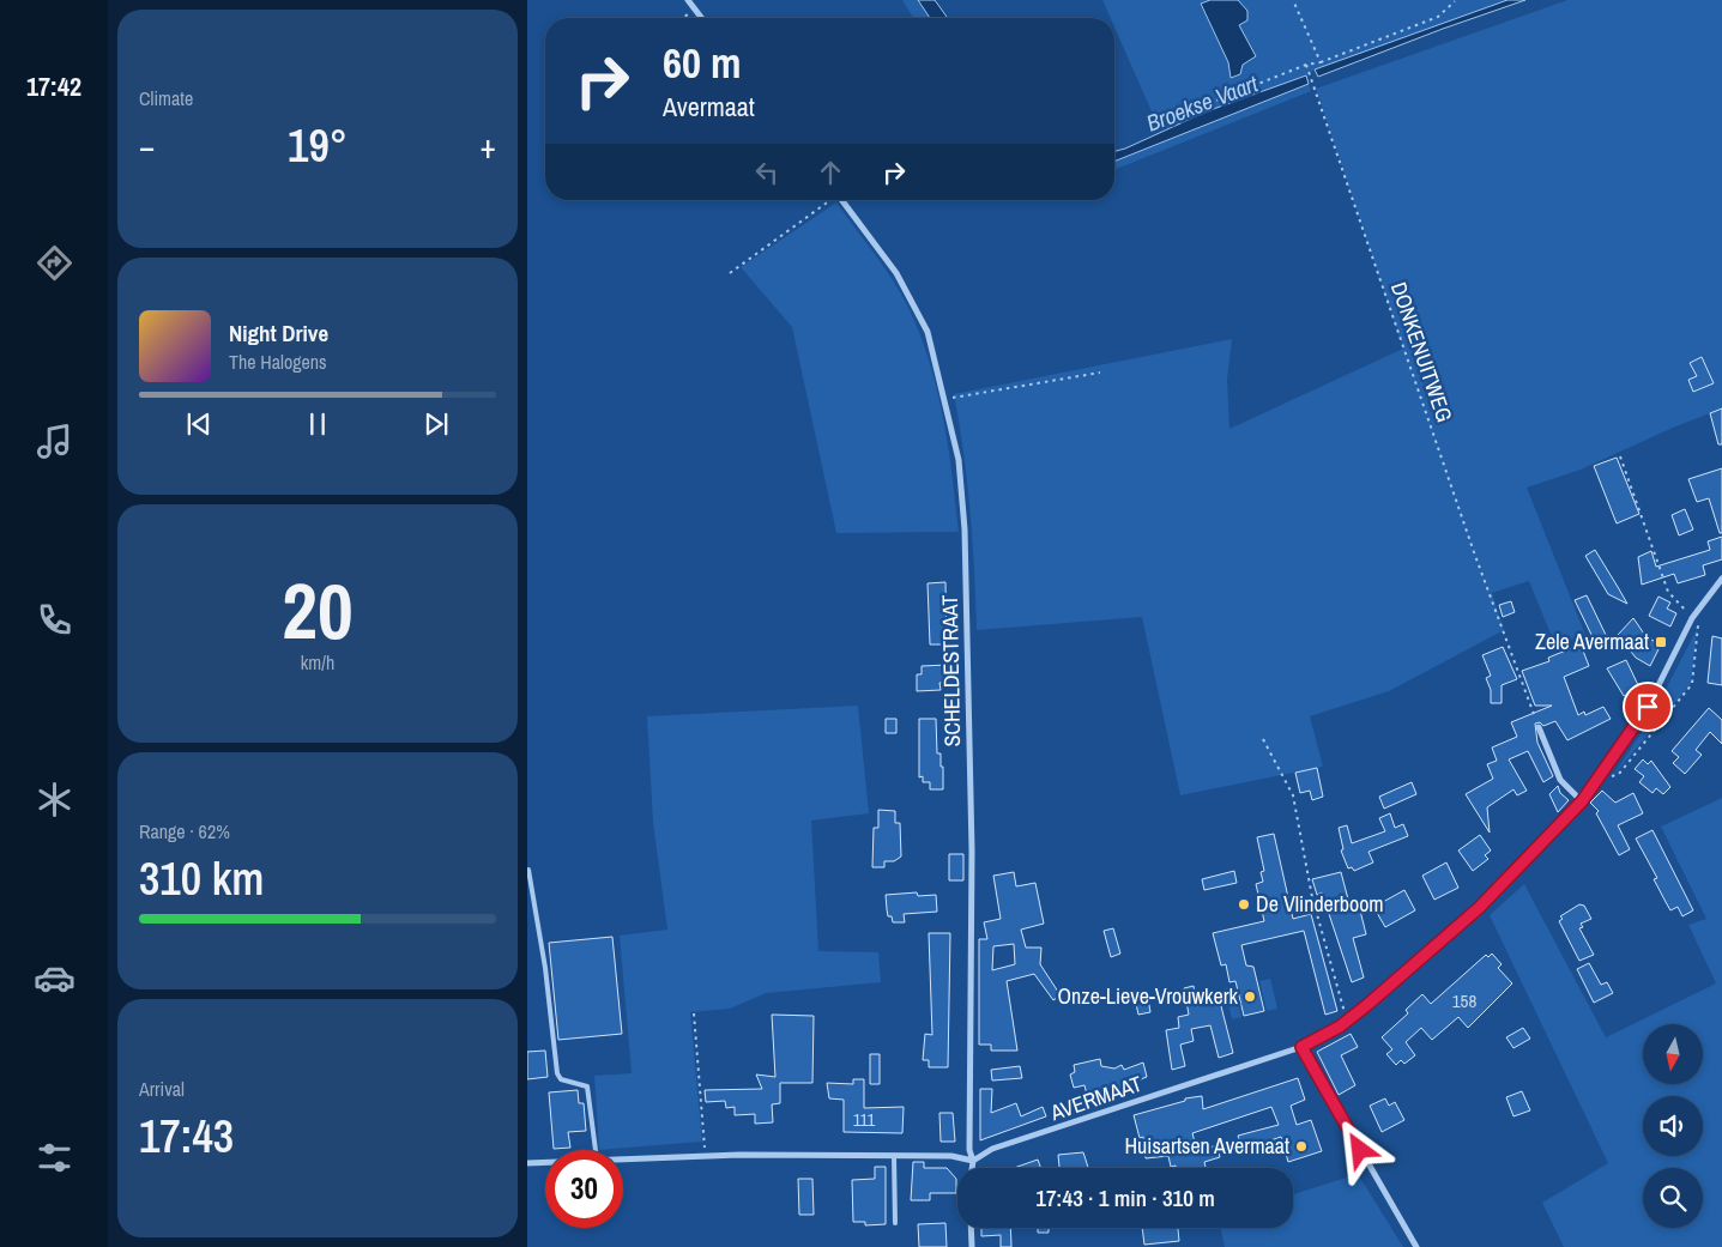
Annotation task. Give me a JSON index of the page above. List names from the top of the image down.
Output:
{
  "streets": {
    "street": ["SCHELDESTRAAT", "AVERMAAT"],
    "path": ["DONKENUITWEG"]
  },
  "crossings": [
    ["SCHELDESTRAAT", "AVERMAAT"]
  ],
  "water": ["Broekse Vaart"],
  "places": {
    "transit": ["Zele Avermaat"],
    "other": ["De Vlinderboom", "Onze-Lieve-Vrouwkerk", "Huisartsen Avermaat"]
  },
  "house_numbers": ["158", "111"],
  "north": "bottom",
  "page": {
    "tabs": "17:42",
    "tile": [
      "Climate",
      ["20", "km/h"],
      ["Range · 62%", "310 km"],
      ["Arrival", "17:43"]
    ],
    "turn": ["60 m", "Avermaat"],
    "heat": ["−", "19°", "+"],
    "song": ["Night Drive", "The Halogens"],
    "limit": "30",
    "trip": "17:43 · 1 min · 310 m"
  }
}
